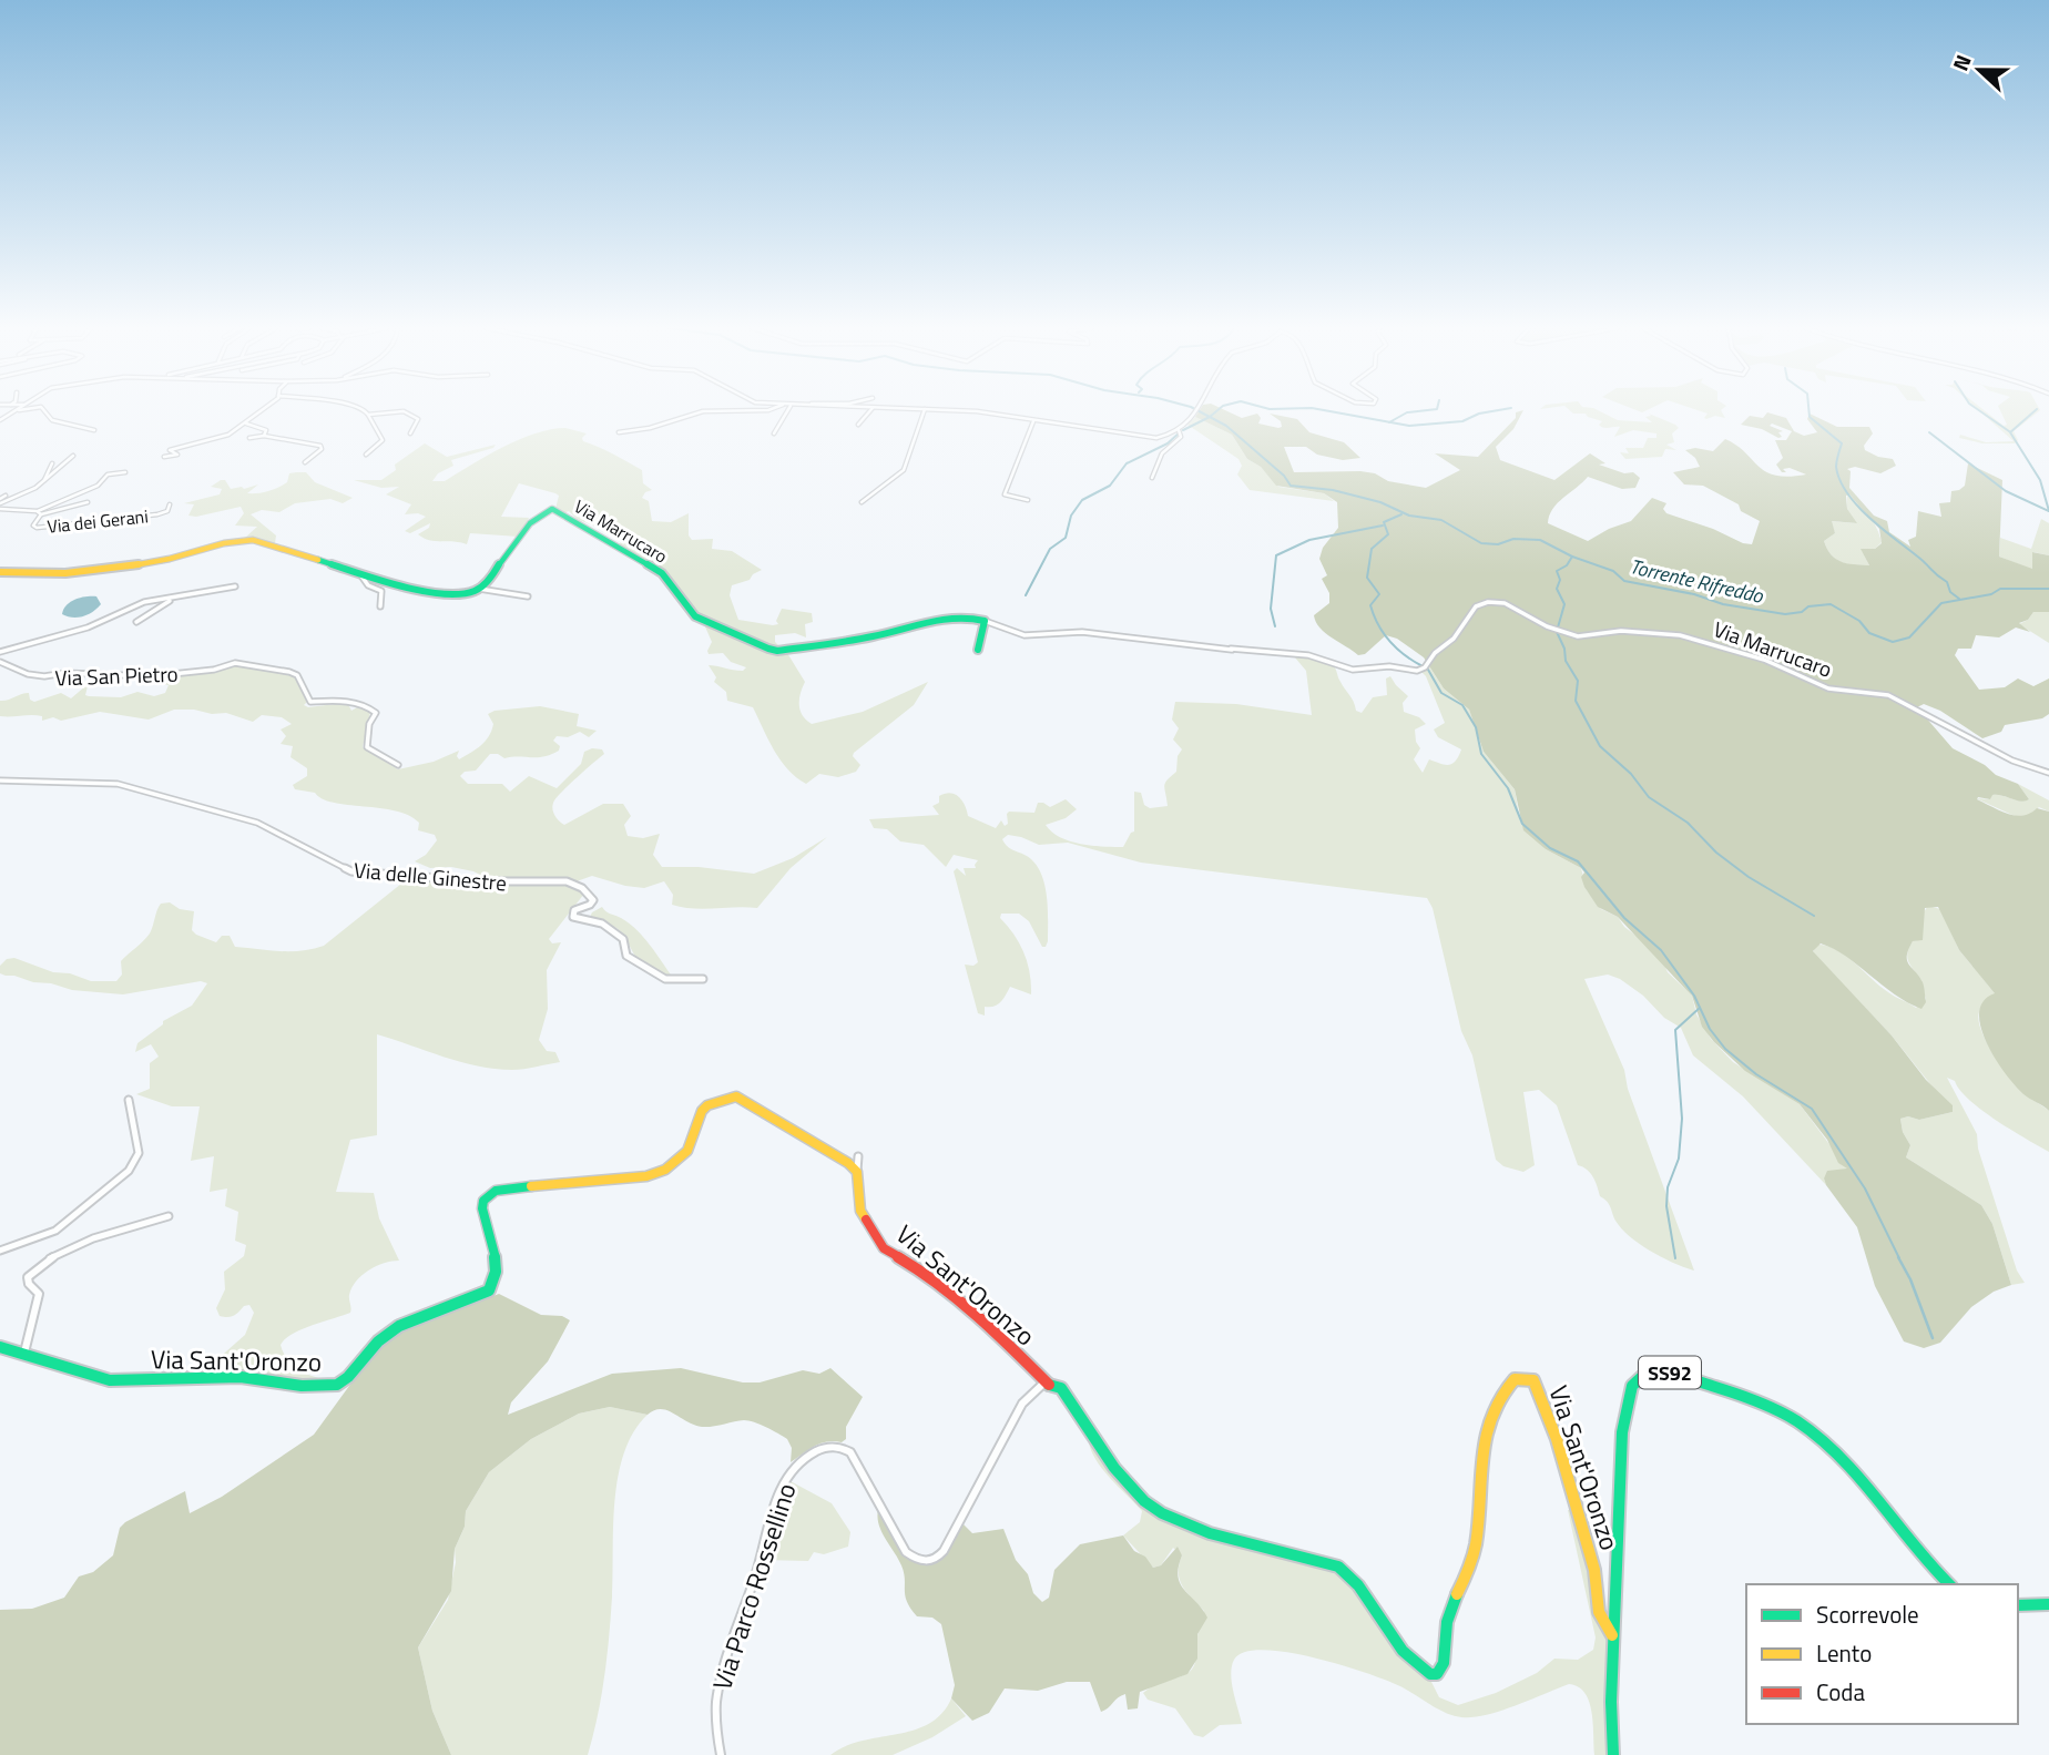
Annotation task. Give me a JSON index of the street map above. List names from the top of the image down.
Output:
{
  "streets": {
    "street": [
      "Via dei Gerani",
      "Via Marrucaro",
      "Via San Pietro",
      "Via delle Ginestre",
      "Via Sant'Oronzo",
      "SS92",
      "Via Parco Rossellino"
    ]
  },
  "crossings": [
    ["Via Sant'Oronzo", "SS92"],
    ["Via Sant'Oronzo", "Via Parco Rossellino"]
  ],
  "water": ["Torrente Rifreddo"],
  "legend": ["Scorrevole", "Lento", "Coda"],
  "north": "left"
}
